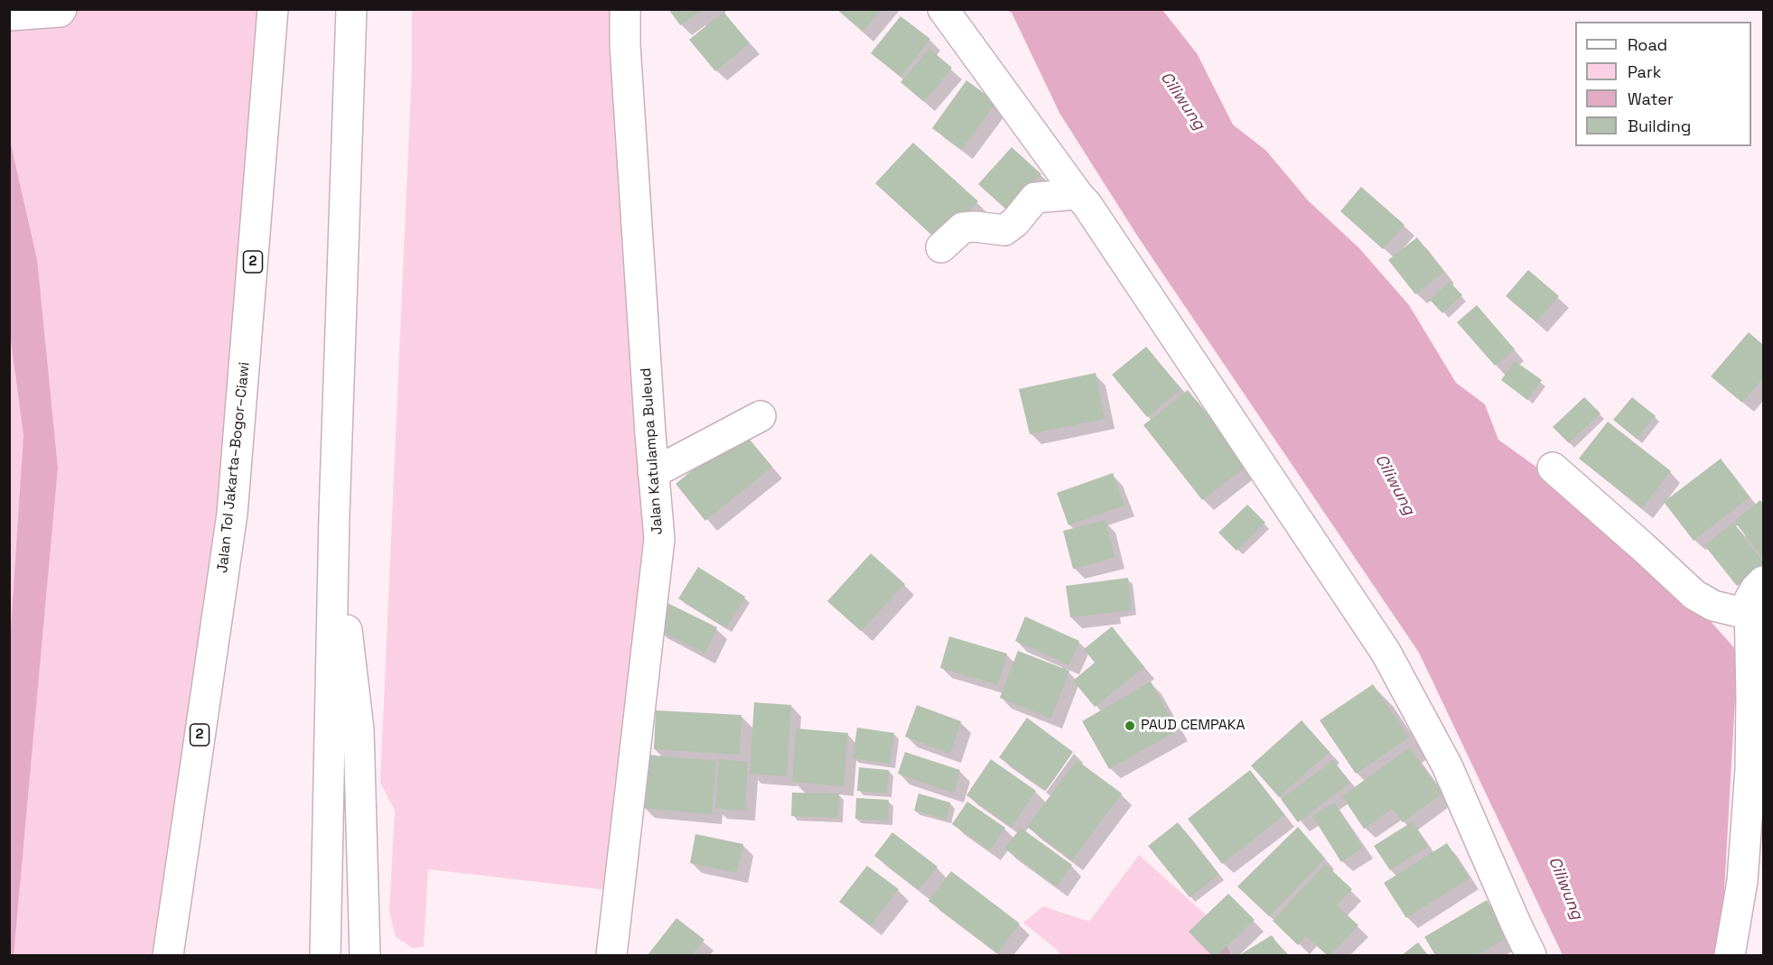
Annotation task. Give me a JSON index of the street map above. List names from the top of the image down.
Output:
{
  "streets": {
    "main road": ["2", "Jalan Katulampa Buleud", "Jalan Tol Jakarta–Bogor–Ciawi"]
  },
  "water": ["Ciliwung"],
  "places": ["PAUD CEMPAKA"],
  "legend": [
    "Road",
    "Park",
    "Water",
    "Building"
  ]
}
